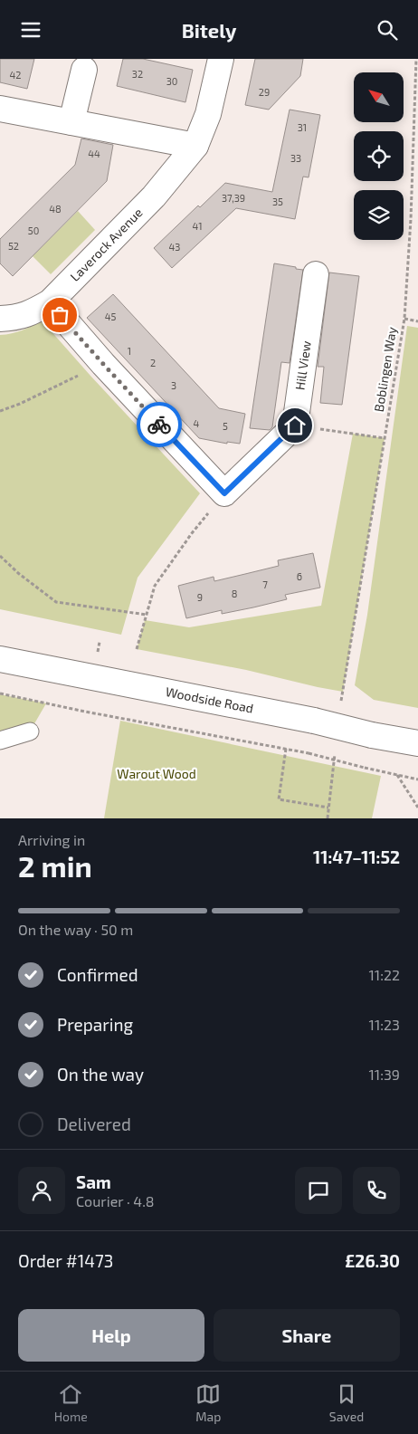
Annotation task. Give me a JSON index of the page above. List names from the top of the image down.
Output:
{
  "streets": {
    "street": ["Laverock Avenue", "Hill View", "Woodside Road"],
    "path": ["Boblingen Way"]
  },
  "parks": ["Warout Wood"],
  "house_numbers": [
    "32",
    "42",
    "30",
    "29",
    "31",
    "44",
    "33",
    "37,39",
    "35",
    "48",
    "41",
    "50",
    "52",
    "43",
    "45",
    "1",
    "2",
    "3",
    "4",
    "5",
    "6",
    "7",
    "8",
    "9"
  ],
  "north": "top left",
  "page": {
    "header": "Bitely",
    "heading": ["2 min", "Arriving in", "11:47–11:52"],
    "panel": [
      "Sam",
      "Courier · 4.8",
      "Order #1473",
      "£26.30"
    ],
    "bar": "On the way · 50 m",
    "list": [
      ["Confirmed", "11:22"],
      ["Preparing", "11:23"],
      ["On the way", "11:39"],
      "Delivered"
    ],
    "buttons": ["Help", "Share"],
    "tabs": ["Home", "Map", "Saved"]
  }
}
